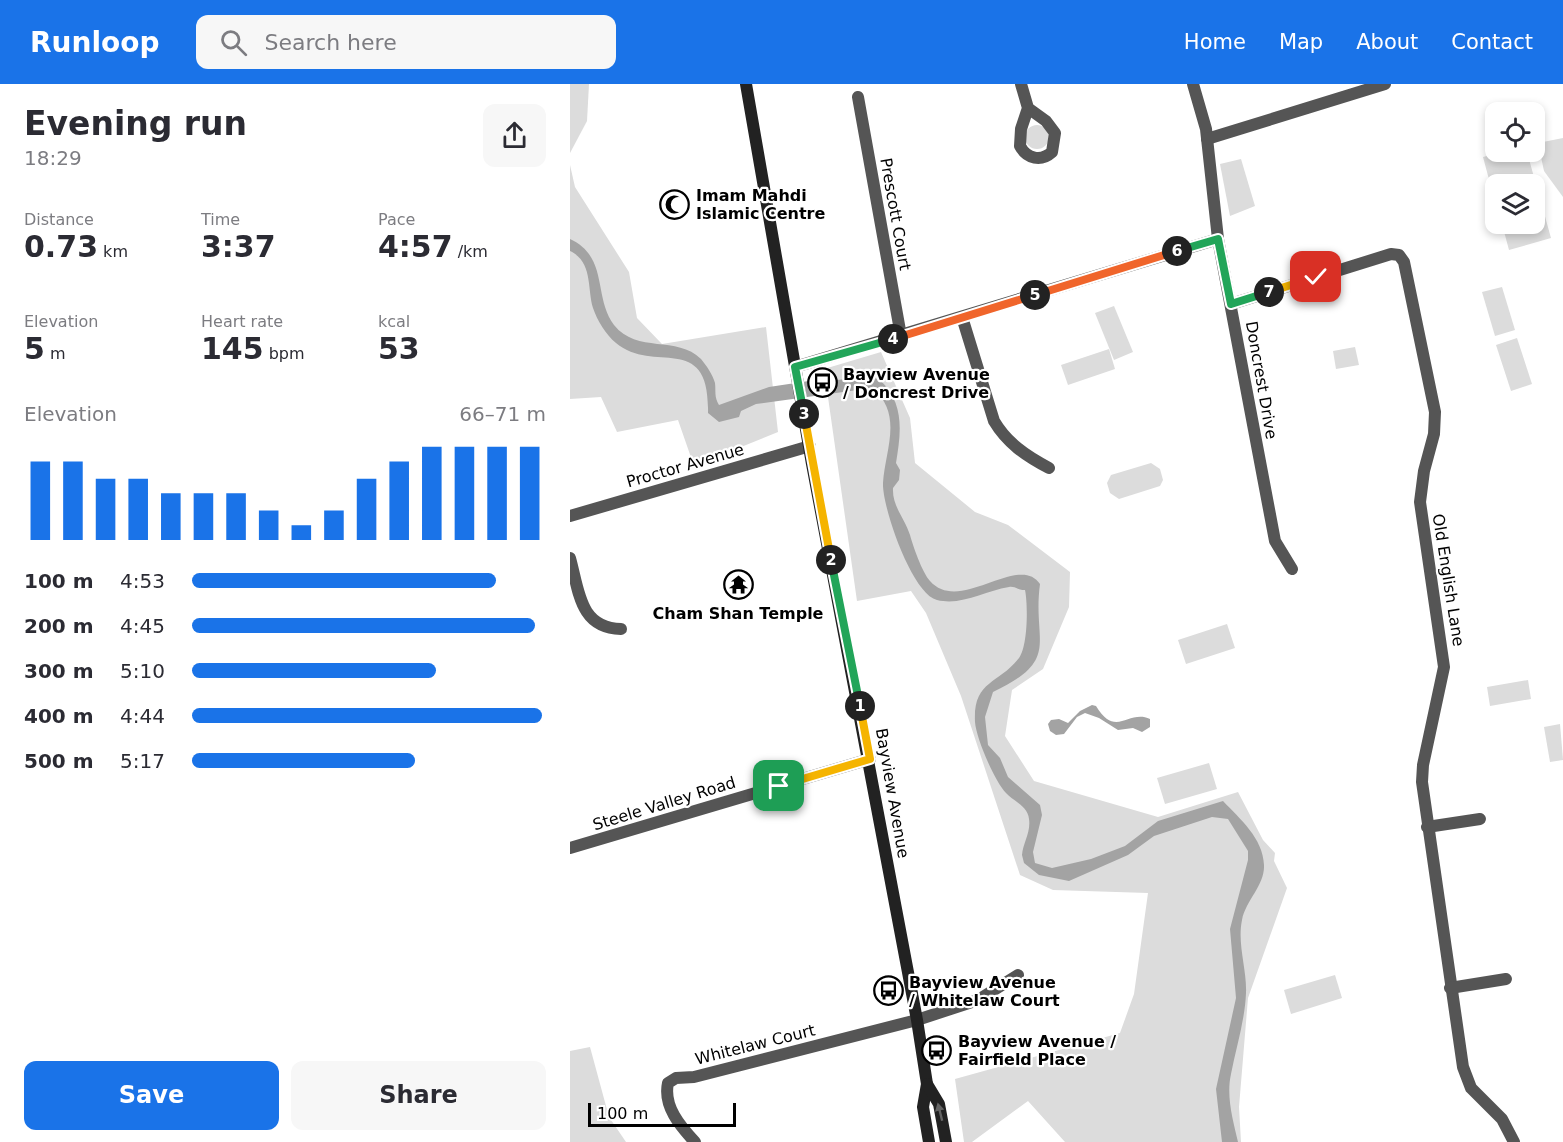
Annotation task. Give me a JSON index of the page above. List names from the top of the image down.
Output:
{
  "streets": {
    "main road": ["Bayview Avenue"],
    "street": [
      "Prescott Court",
      "Doncrest Drive",
      "Proctor Avenue",
      "Old English Lane",
      "Steele Valley Road",
      "Whitelaw Court"
    ]
  },
  "crossings": [
    ["Doncrest Drive", "Old English Lane"],
    ["Proctor Avenue", "Bayview Avenue"],
    ["Bayview Avenue", "Steele Valley Road"],
    ["Bayview Avenue", "Whitelaw Court"]
  ],
  "places": {
    "mosque": ["Imam Mahdi Islamic Centre"],
    "bus stop": ["Bayview Avenue / Doncrest Drive", "Bayview Avenue / Whitelaw Court", "Bayview Avenue / Fairfield Place"],
    "temple": ["Cham Shan Temple"]
  },
  "scale_bar": "100 m",
  "page": {
    "header": "Runloop",
    "search": "Search here",
    "nav": [
      "Home",
      "Map",
      "About",
      "Contact"
    ],
    "heading": ["Evening run", "18:29"],
    "stats": [
      ["Distance", "0.73 km"],
      ["Time", "3:37"],
      ["Pace", "4:57 /km"],
      ["Elevation", "5 m"],
      ["Heart rate", "145 bpm"],
      ["kcal", "53"]
    ],
    "pins": [
      "6",
      "7",
      "5",
      "4",
      "3",
      "2",
      "1"
    ],
    "chart": ["Elevation", "66–71 m"],
    "list": [
      {
        "name": "100 m",
        "note": "4:53"
      },
      {
        "name": "200 m",
        "note": "4:45"
      },
      {
        "name": "300 m",
        "note": "5:10"
      },
      {
        "name": "400 m",
        "note": "4:44"
      },
      {
        "name": "500 m",
        "note": "5:17"
      }
    ],
    "buttons": ["Save", "Share"],
    "scale": "100 m"
  }
}
